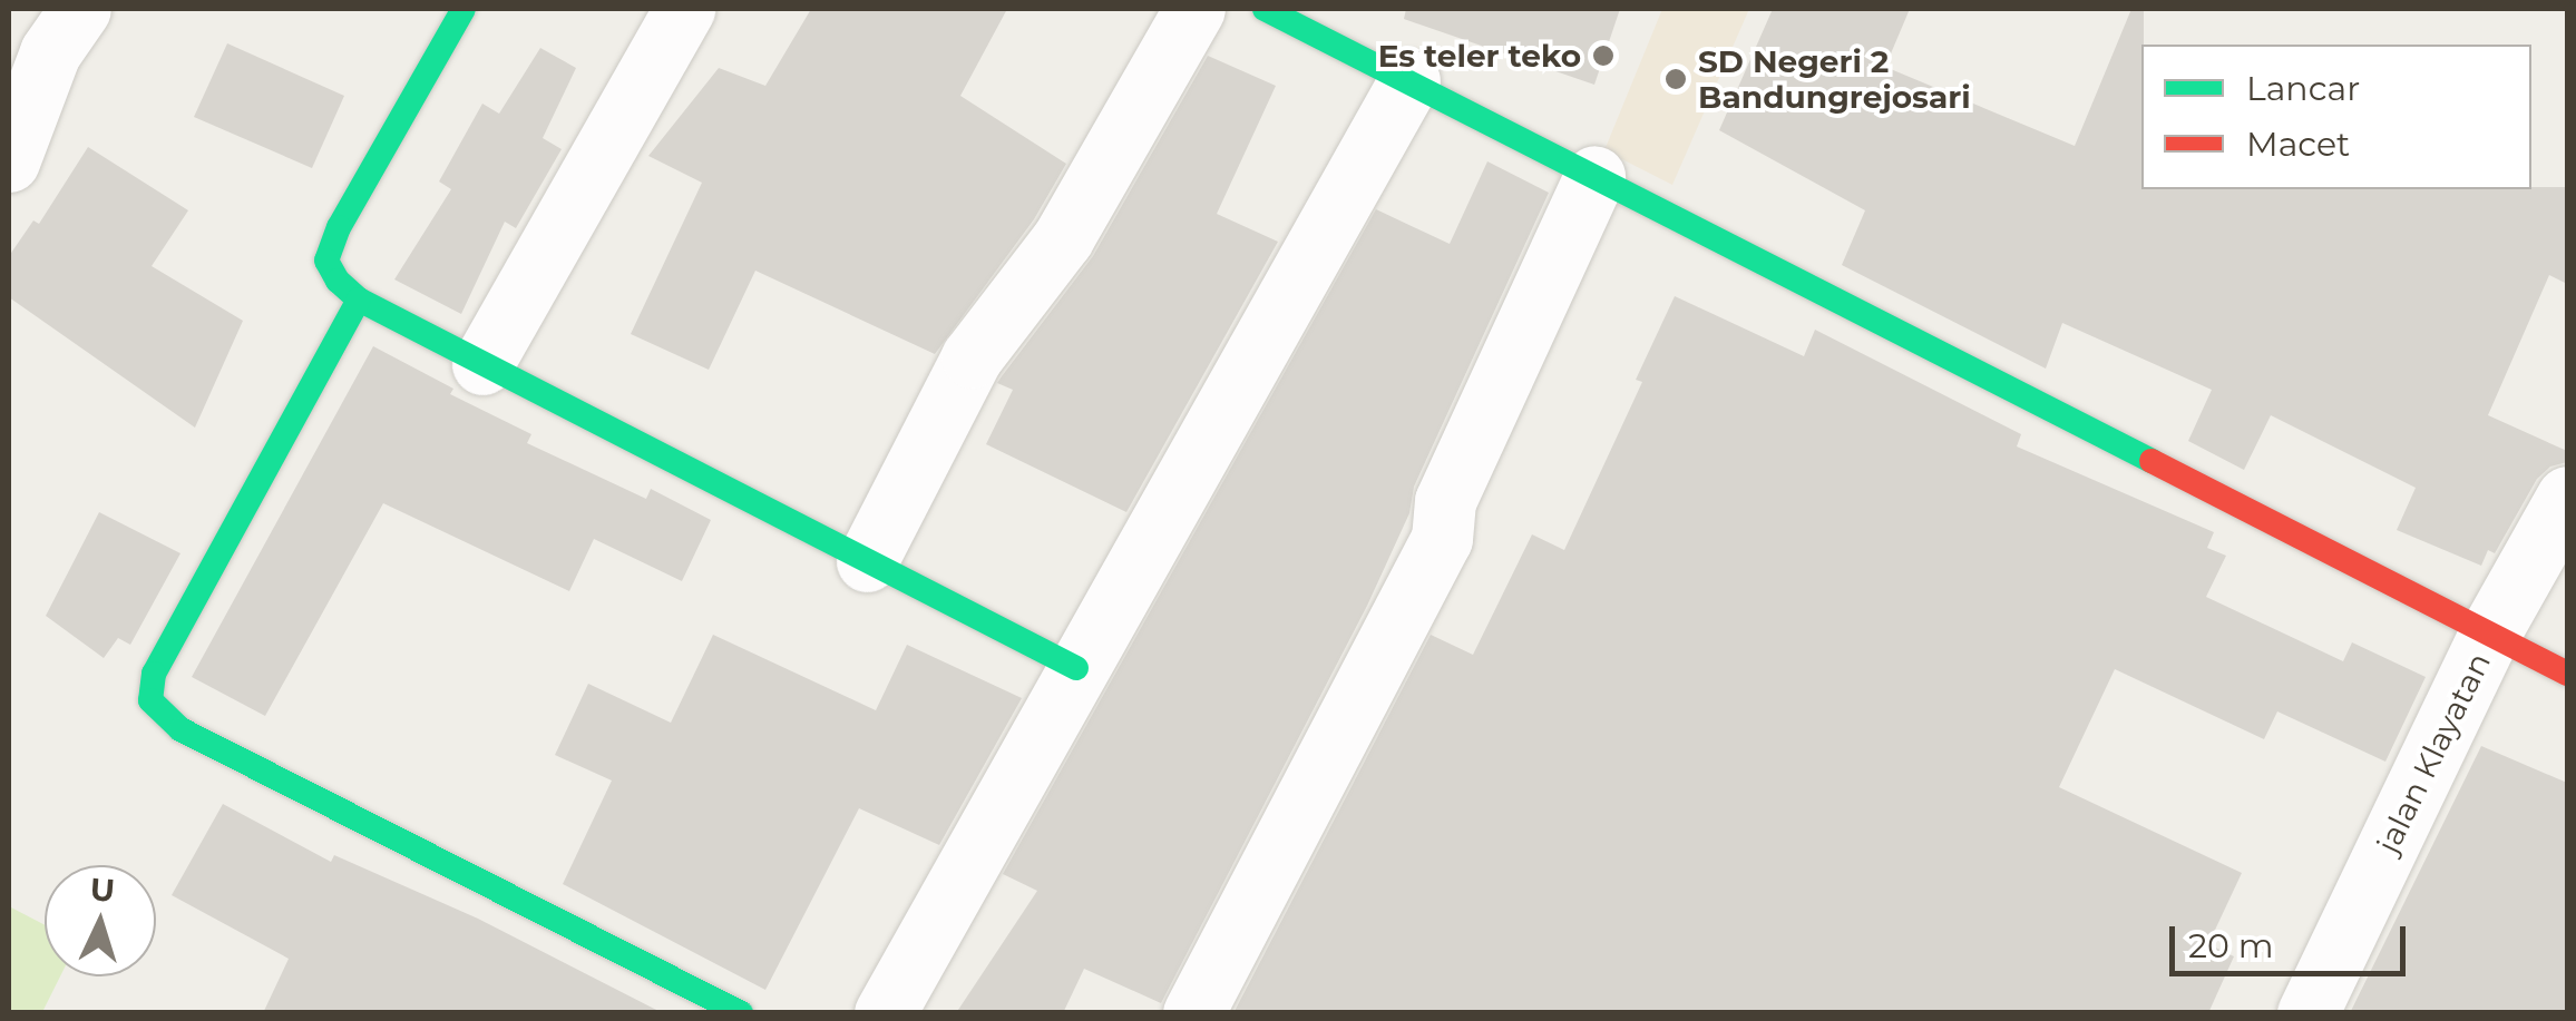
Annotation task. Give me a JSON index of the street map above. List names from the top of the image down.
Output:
{
  "streets": {
    "street": ["jalan Klayatan"]
  },
  "places": ["Es teler teko", "SD Negeri 2 Bandungrejosari"],
  "legend": ["Lancar", "Macet"],
  "scale_bar": "20 m",
  "north": "top"
}
